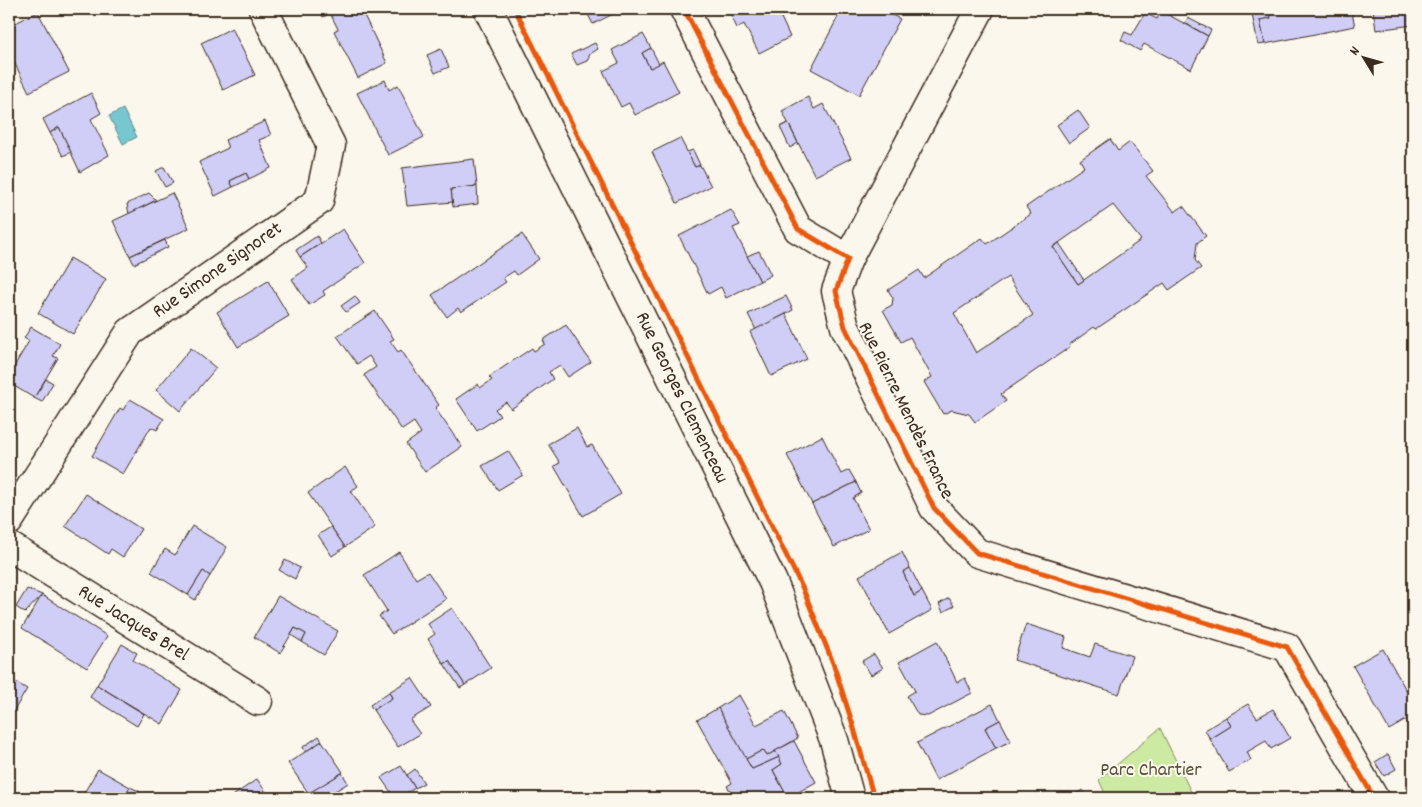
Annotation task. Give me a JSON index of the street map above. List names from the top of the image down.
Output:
{
  "streets": {
    "street": [
      "Rue Simone Signoret",
      "Rue Georges Clemenceau",
      "Rue Pierre Mendès France",
      "Rue Jacques Brel"
    ]
  },
  "parks": ["Parc Chartier"],
  "north": "top left"
}
